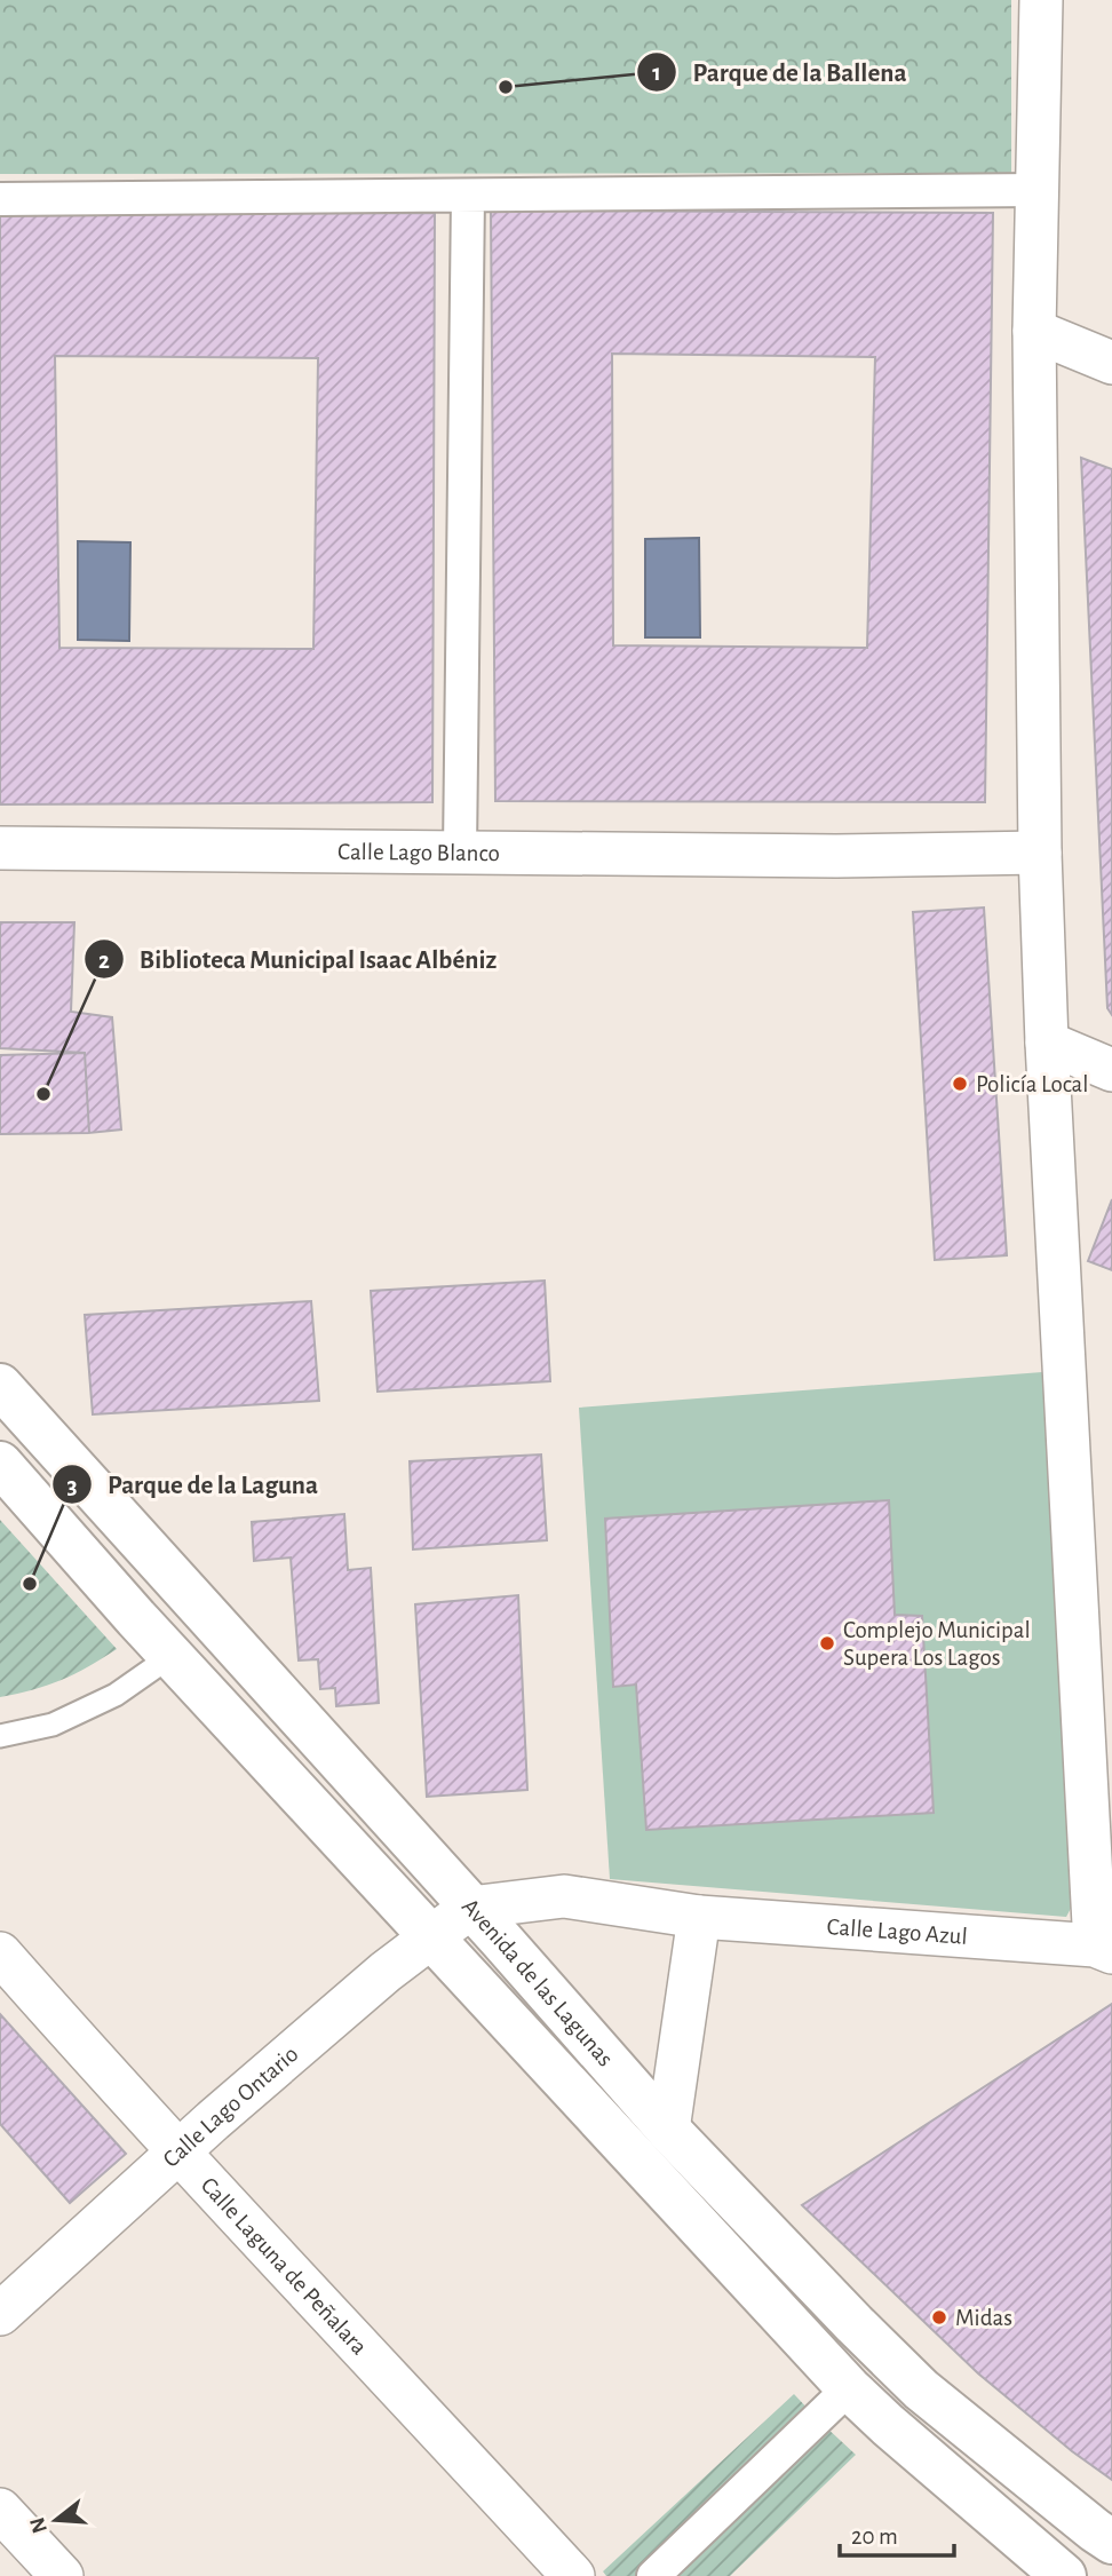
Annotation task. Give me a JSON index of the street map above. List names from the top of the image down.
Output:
{
  "streets": {
    "main road": ["Avenida de las Lagunas"],
    "street": [
      "Calle Lago Blanco",
      "Calle Lago Azul",
      "Calle Lago Ontario",
      "Calle Laguna de Peñalara"
    ]
  },
  "crossings": [
    ["Calle Lago Azul", "Avenida de las Lagunas"],
    ["Calle Lago Azul", "Calle Lago Ontario"],
    ["Avenida de las Lagunas", "Calle Lago Ontario"],
    ["Calle Lago Ontario", "Calle Laguna de Peñalara"]
  ],
  "places": [
    "Parque de la Ballena",
    "Policía Local",
    "Biblioteca Municipal Isaac Albéniz",
    "Parque de la Laguna",
    "Complejo Municipal Supera Los Lagos",
    "Midas"
  ],
  "scale_bar": "20 m",
  "north": "left"
}
